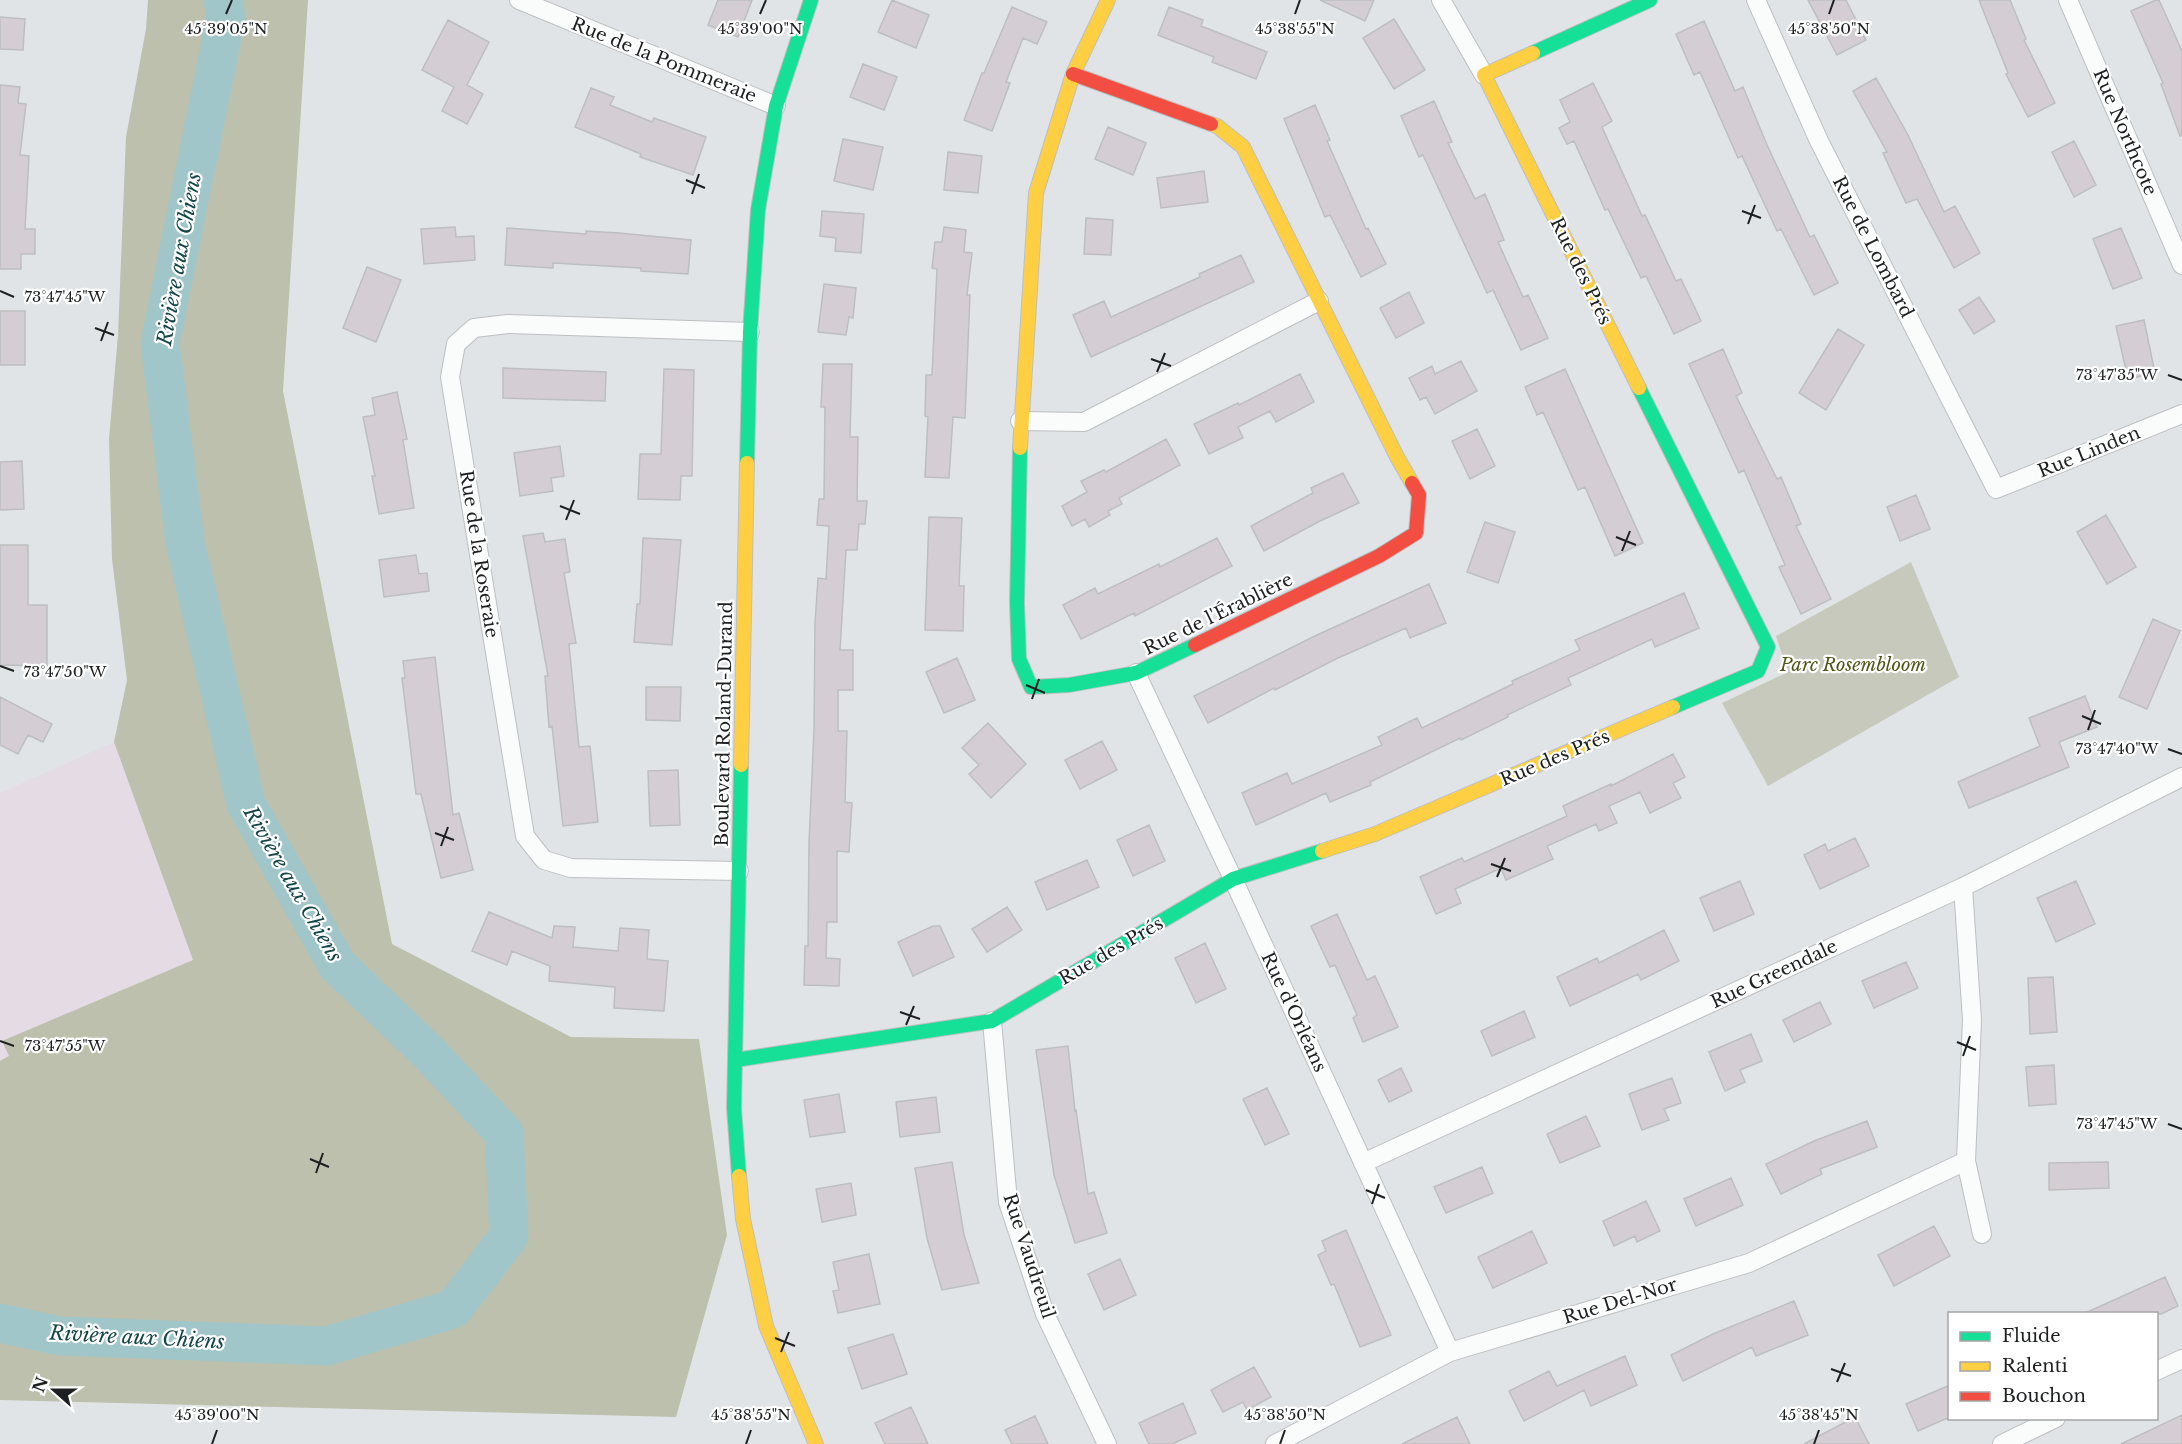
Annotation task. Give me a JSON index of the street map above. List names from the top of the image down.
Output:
{
  "streets": {
    "street": [
      "Rue de la Pommeraie",
      "Rue Northcote",
      "Rue de Lombard",
      "Rue des Prés",
      "Rue Linden",
      "Rue de la Roseraie",
      "Rue de l'Érablière",
      "Boulevard Roland-Durand",
      "Rue Greendale",
      "Rue d'Orléans",
      "Rue Vaudreuil",
      "Rue Del-Nor"
    ]
  },
  "crossings": [
    ["Rue de la Pommeraie", "Boulevard Roland-Durand"],
    ["Rue de Lombard", "Rue Linden"],
    ["Rue des Prés", "Boulevard Roland-Durand"],
    ["Rue des Prés", "Rue d'Orléans"],
    ["Rue des Prés", "Rue Vaudreuil"],
    ["Rue de la Roseraie", "Boulevard Roland-Durand"],
    ["Rue de l'Érablière", "Rue d'Orléans"],
    ["Rue Greendale", "Rue d'Orléans"],
    ["Rue d'Orléans", "Rue Del-Nor"]
  ],
  "water": ["Rivière aux Chiens"],
  "parks": ["Parc Rosembloom"],
  "legend": ["Fluide", "Ralenti", "Bouchon"],
  "north": "left",
  "coordinates": [
    "45°39'05\"N",
    "45°39'00\"N",
    "45°38'55\"N",
    "45°38'50\"N",
    "73°47'45\"W",
    "73°47'35\"W",
    "73°47'50\"W",
    "73°47'40\"W",
    "73°47'55\"W",
    "45°38'45\"N"
  ]
}
